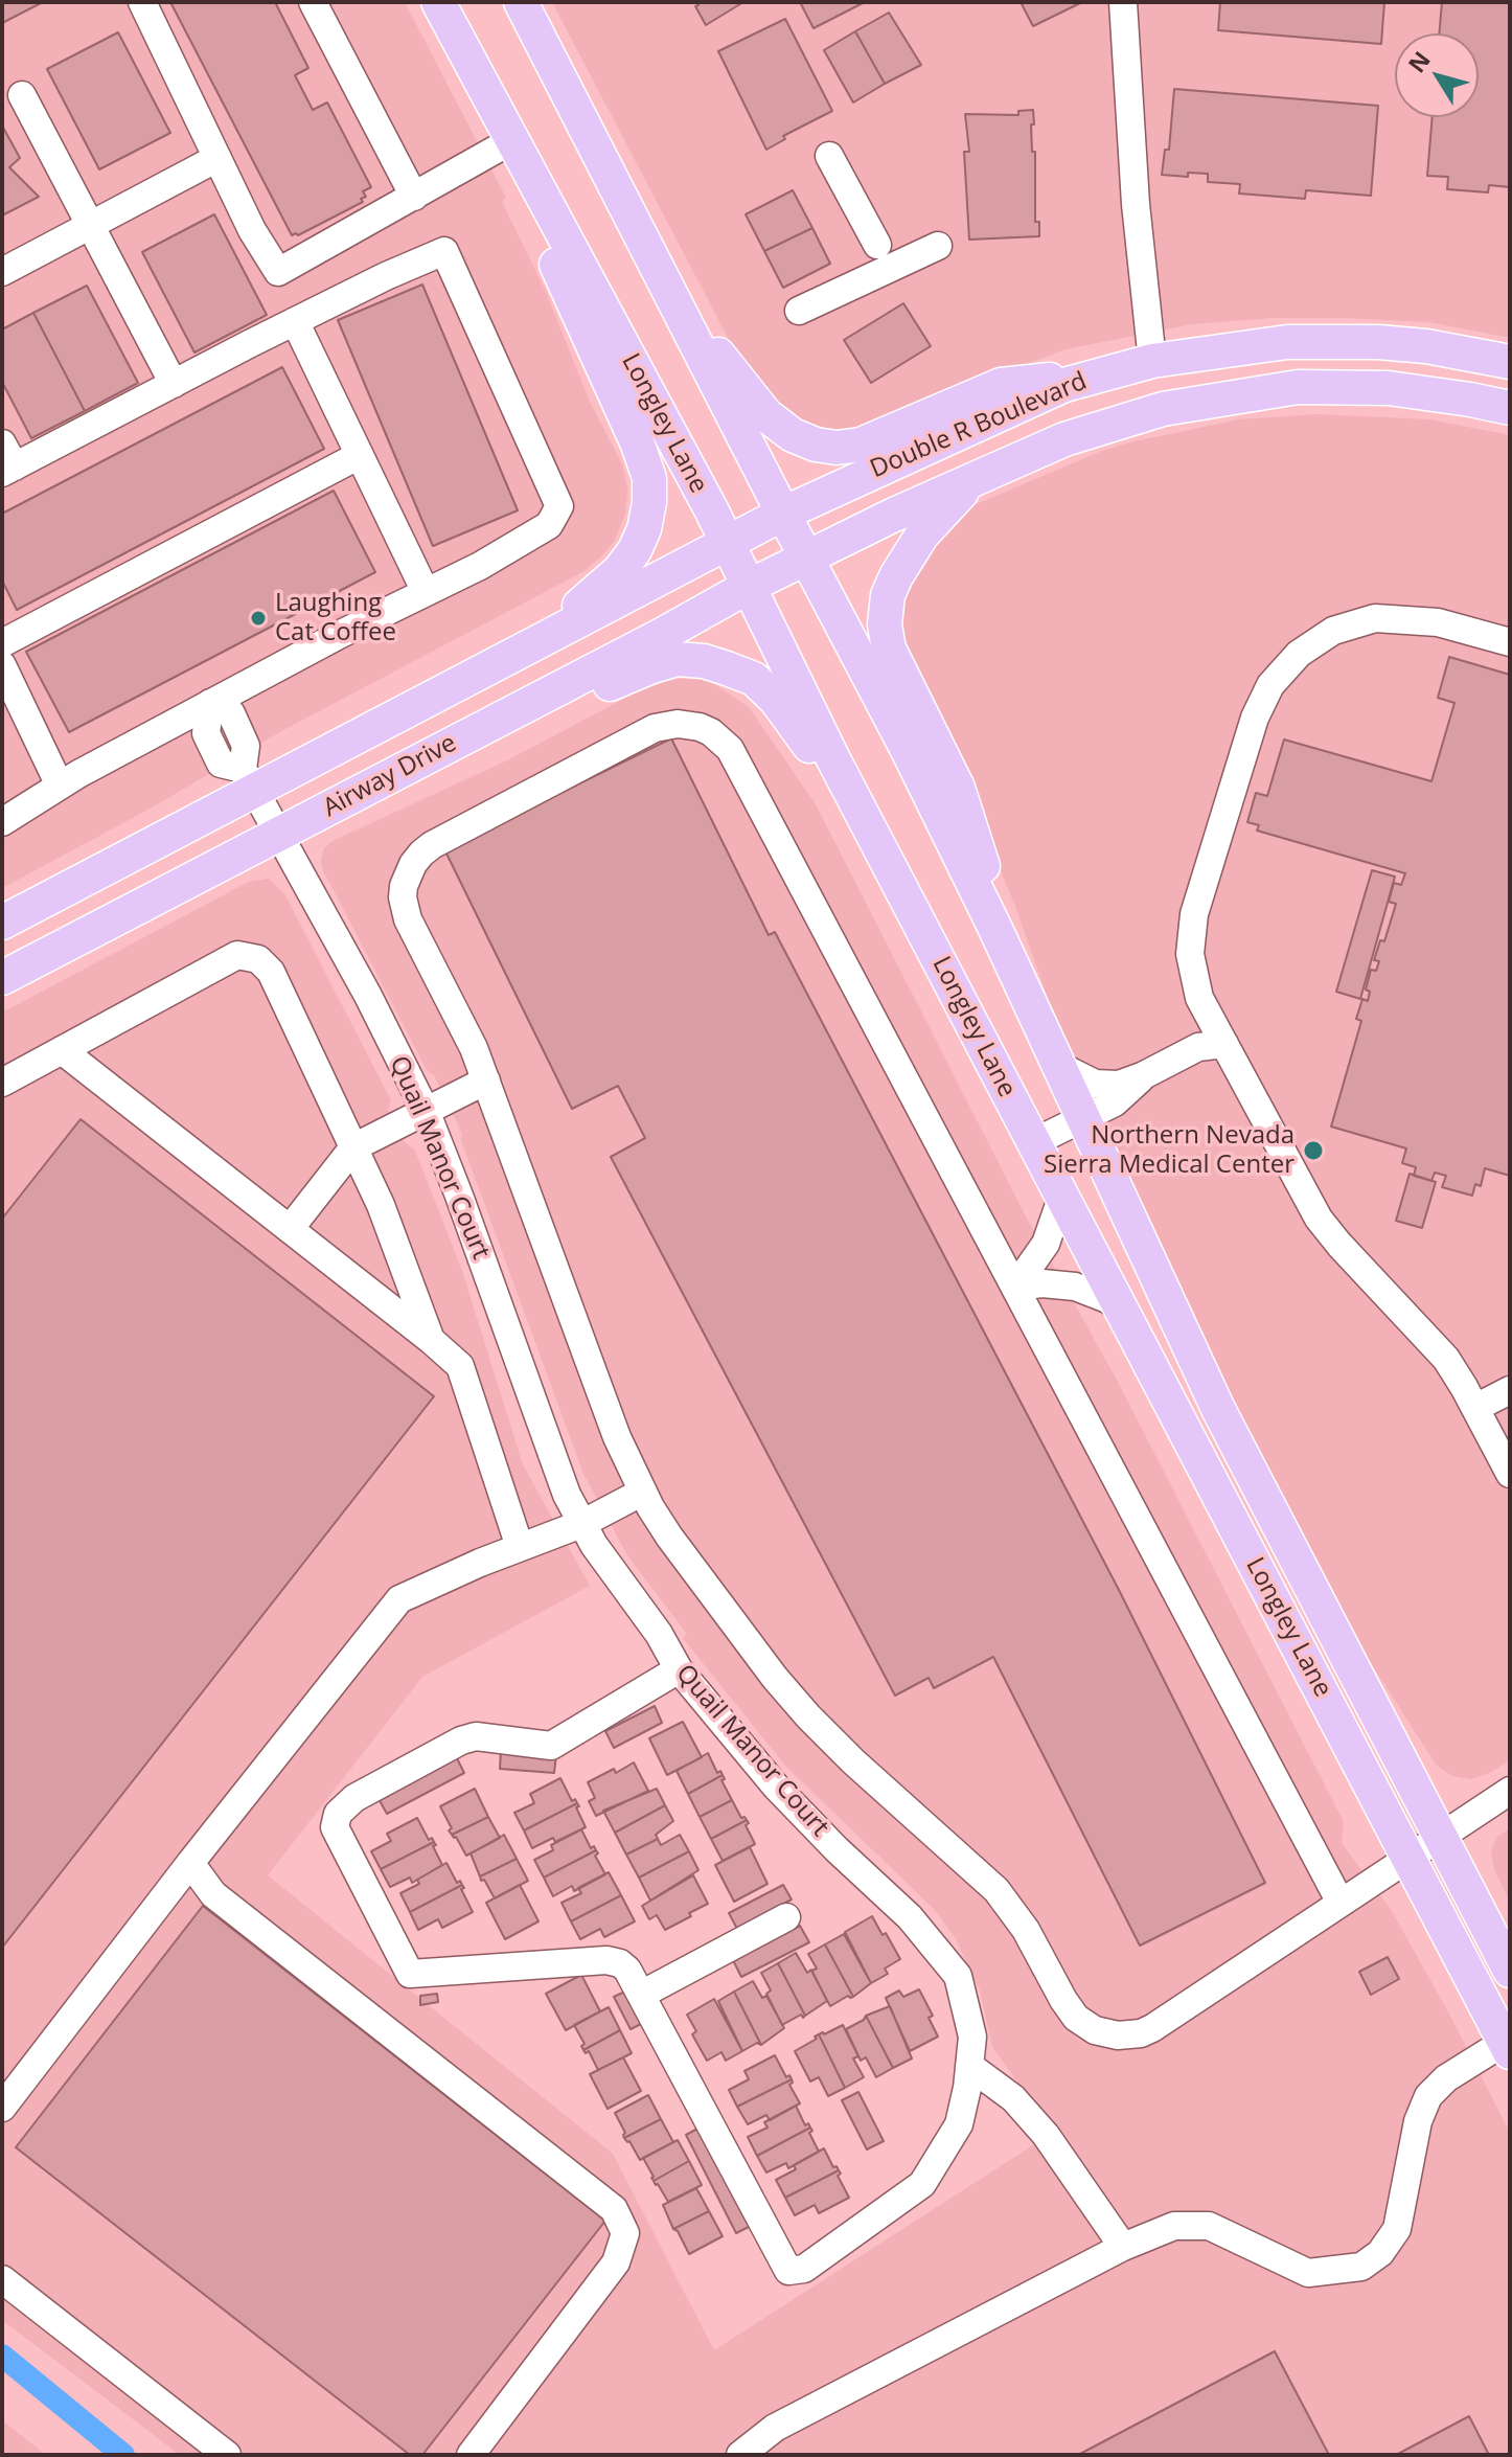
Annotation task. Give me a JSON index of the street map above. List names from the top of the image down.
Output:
{
  "streets": {
    "main road": ["Longley Lane", "Double R Boulevard", "Airway Drive"],
    "street": ["Quail Manor Court"]
  },
  "crossings": [
    ["Longley Lane", "Double R Boulevard"],
    ["Longley Lane", "Airway Drive"],
    ["Double R Boulevard", "Airway Drive"],
    ["Airway Drive", "Quail Manor Court"]
  ],
  "places": ["Laughing Cat Coffee", "Northern Nevada Sierra Medical Center"],
  "north": "top left"
}
